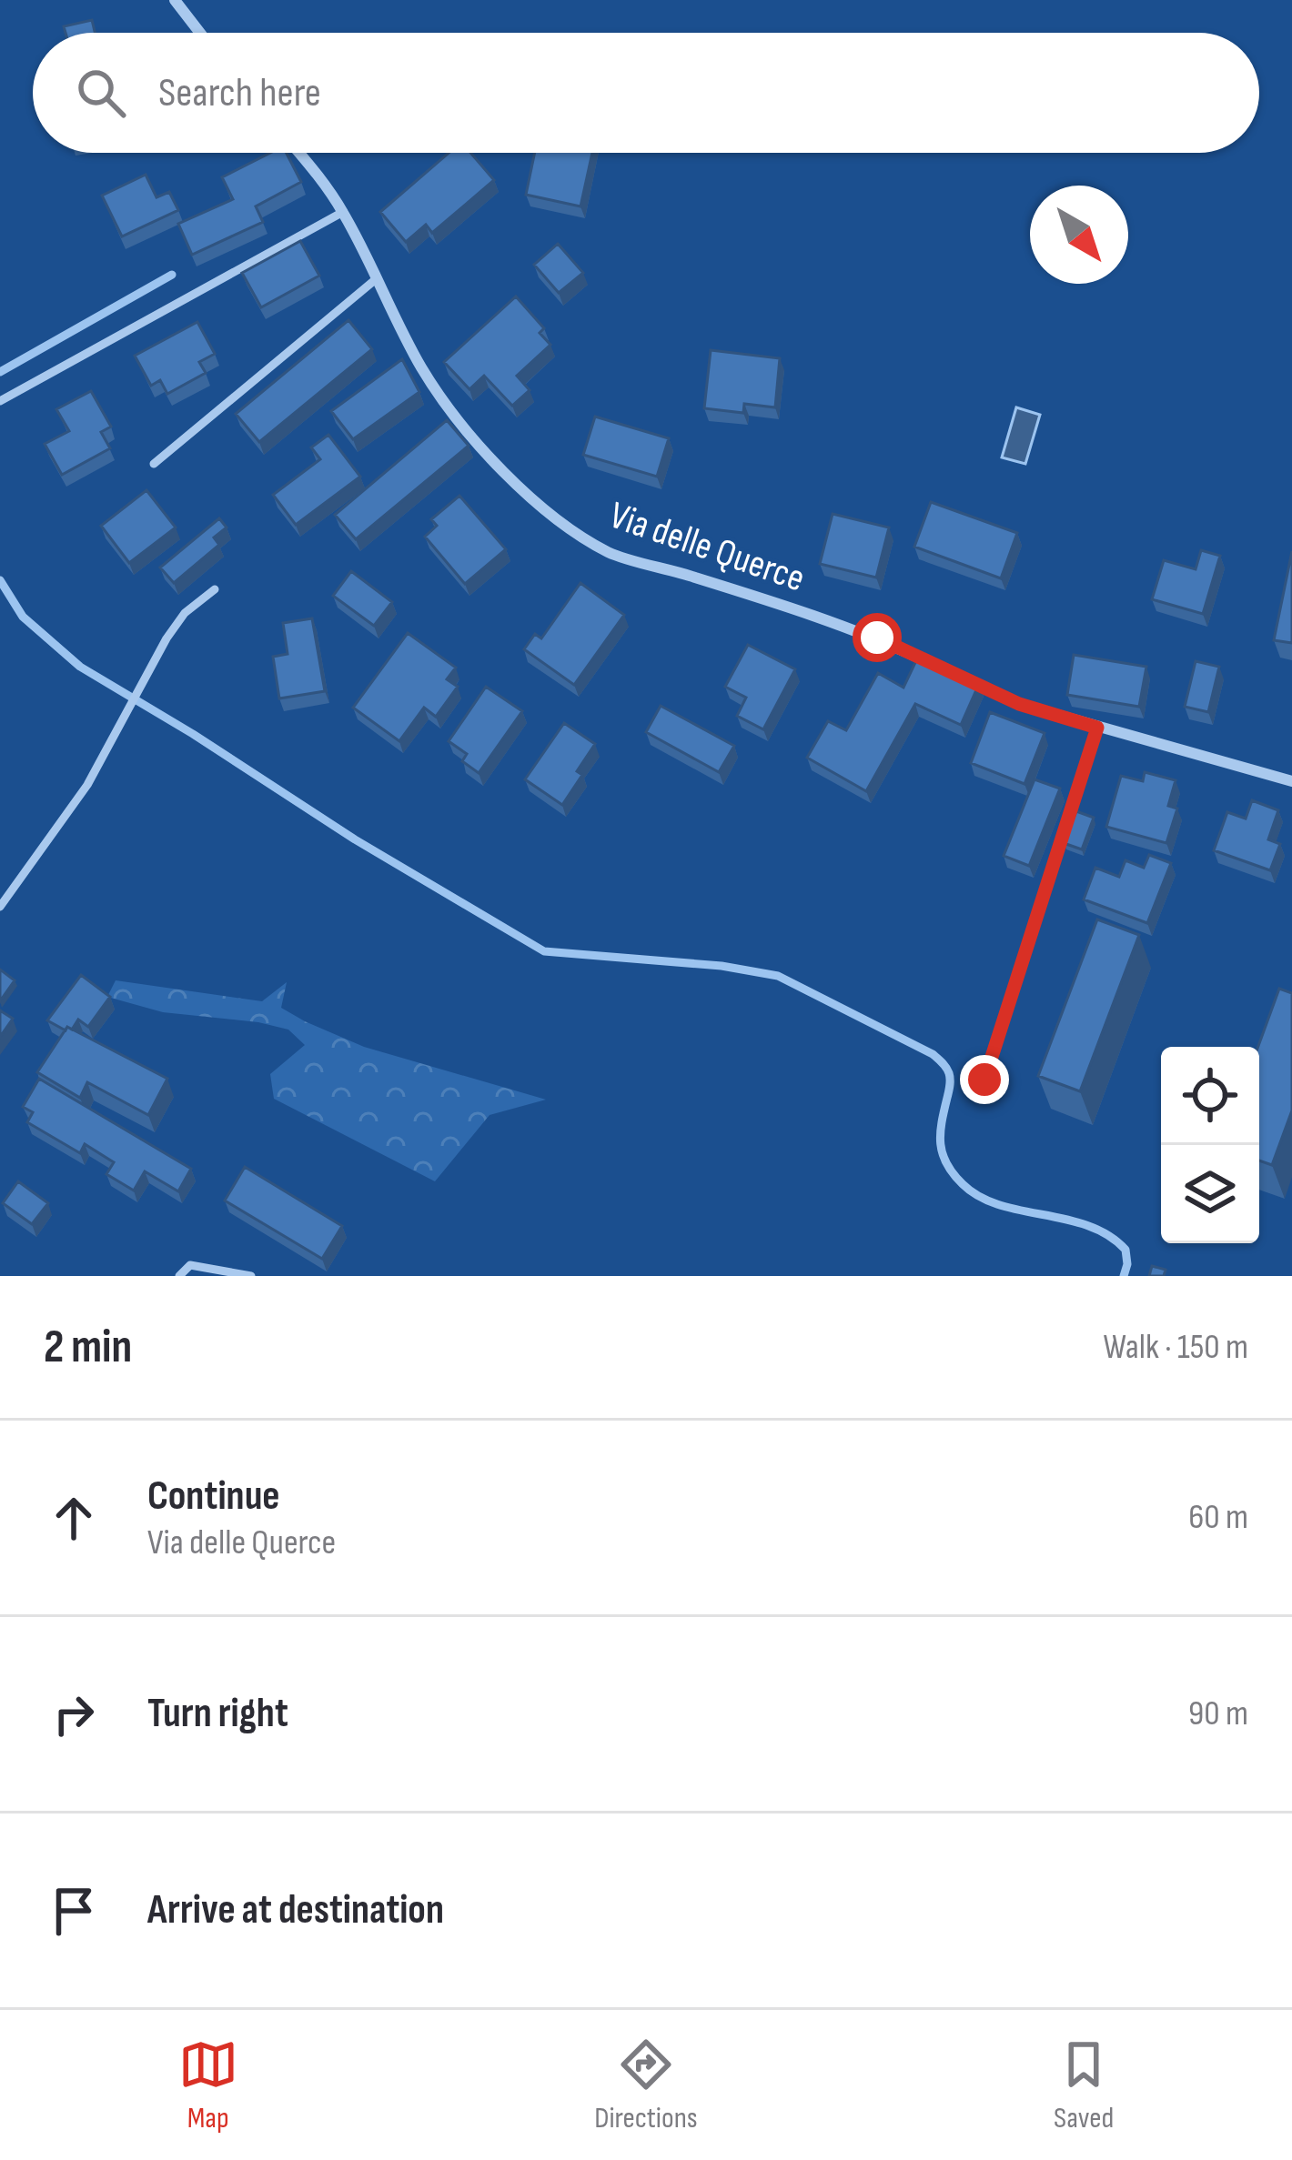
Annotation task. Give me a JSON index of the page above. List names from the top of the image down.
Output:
{
  "streets": {
    "street": ["Via delle Querce"]
  },
  "north": "bottom right",
  "page": {
    "search": "Search here",
    "heading": ["2 min", "Walk · 150 m"],
    "list": [
      ["Continue", "Via delle Querce", "60 m"],
      ["Turn right", "90 m"],
      "Arrive at destination"
    ],
    "nav": ["Map", "Directions", "Saved"]
  }
}
